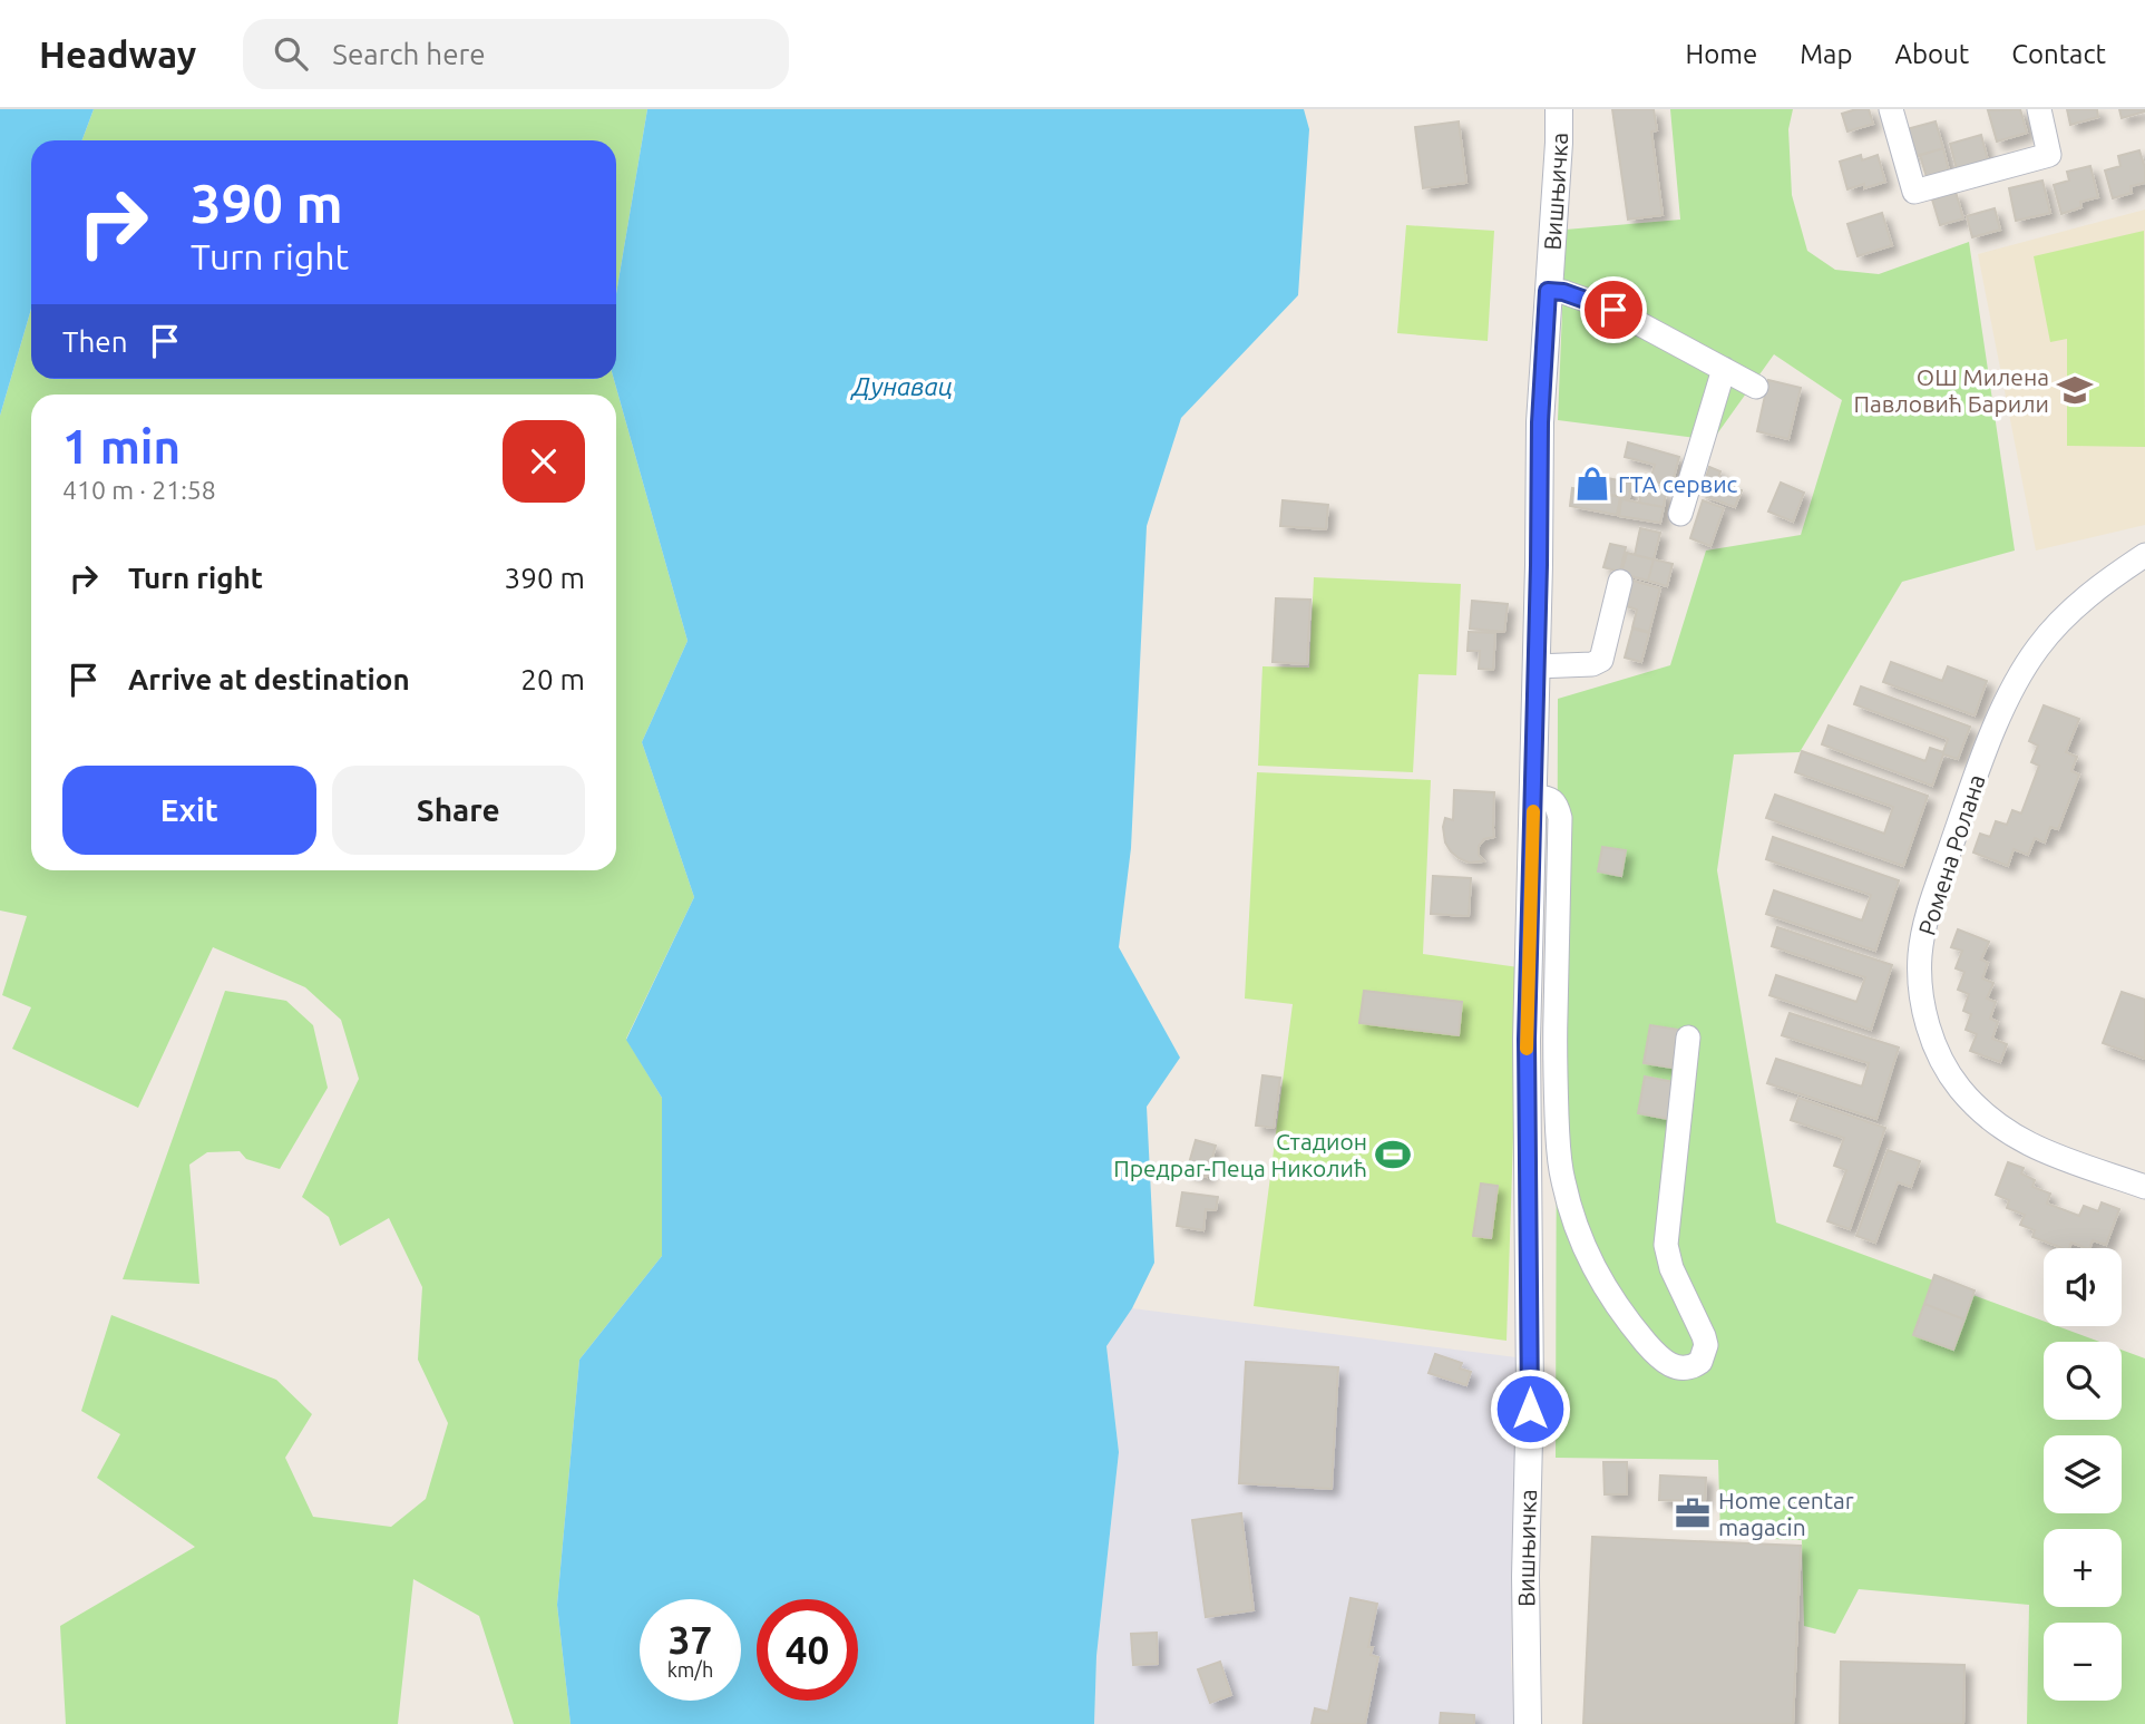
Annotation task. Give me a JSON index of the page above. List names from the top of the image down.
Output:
{
  "streets": {
    "street": ["Вишњичка", "Ромена Ролана"]
  },
  "water": ["Дунавац"],
  "places": {
    "school or university": ["ОШ Милена Павловић Барили"],
    "shop": ["ГТА сервис"],
    "sports": ["Стадион Предраг-Пеца Николић"],
    "office": ["Home centar magacin"]
  },
  "page": {
    "header": "Headway",
    "search": "Search here",
    "nav": [
      "Home",
      "Map",
      "About",
      "Contact"
    ],
    "turn": ["390 m", "Turn right"],
    "then": "Then",
    "heading": ["1 min", "410 m · 21:58"],
    "list": [
      {
        "name": "Turn right",
        "value": "390 m"
      },
      {
        "name": "Arrive at destination",
        "value": "20 m"
      }
    ],
    "buttons": ["Exit", "Share"],
    "map_buttons": ["+", "−"],
    "speed": "37 km/h",
    "limit": "40"
  }
}
